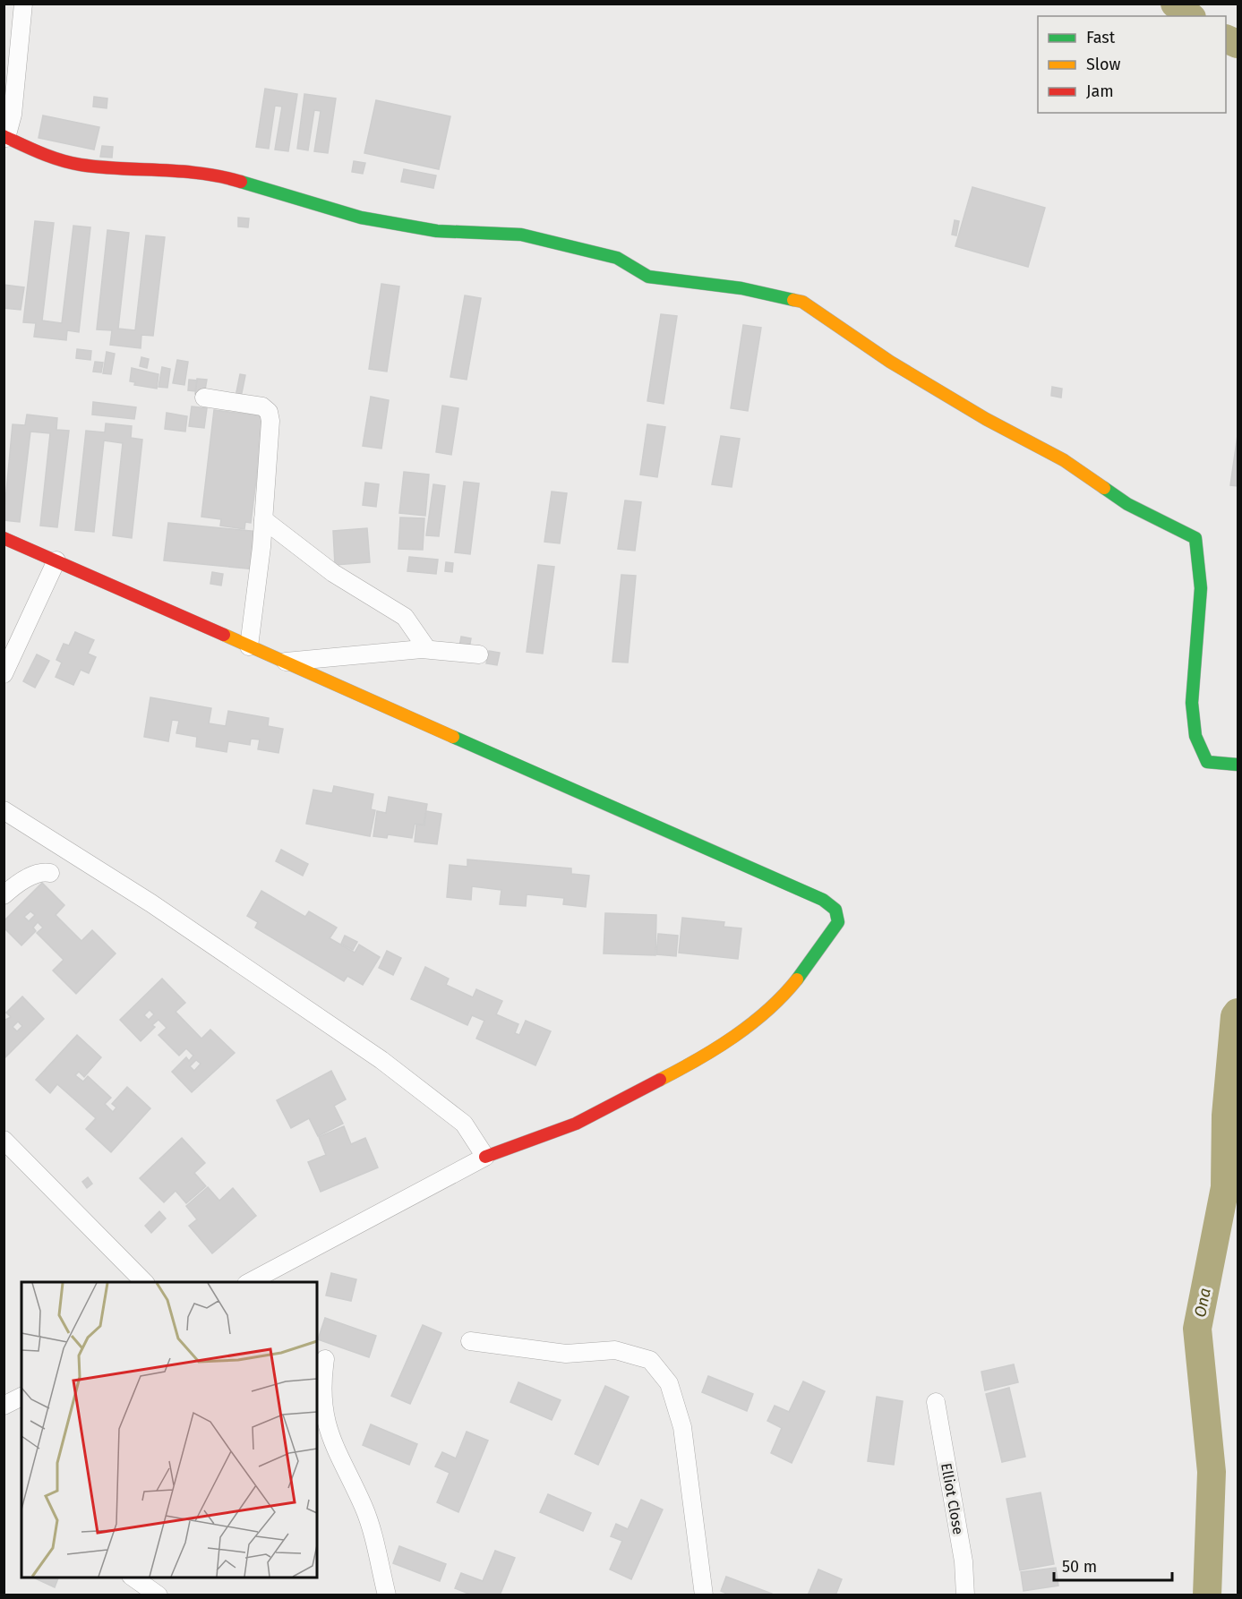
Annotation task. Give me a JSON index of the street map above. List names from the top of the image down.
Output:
{
  "streets": {
    "street": ["Elliot Close"]
  },
  "water": ["Ona"],
  "legend": ["Fast", "Slow", "Jam"],
  "scale_bar": "50 m"
}
